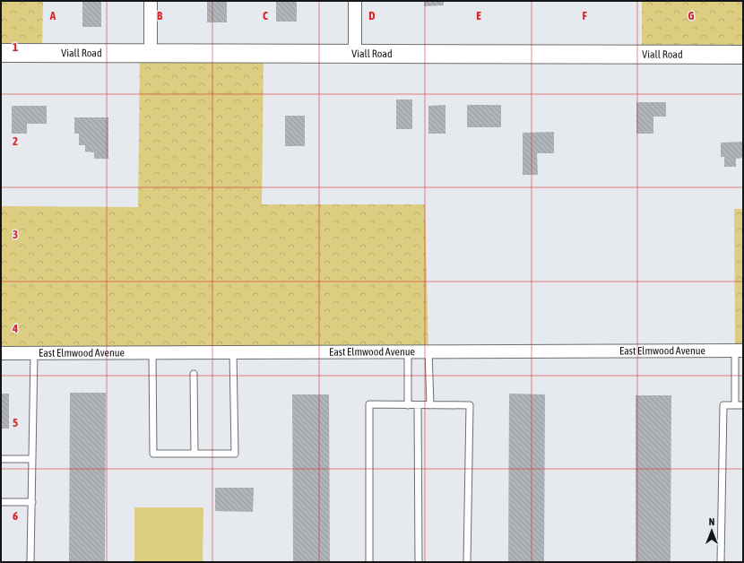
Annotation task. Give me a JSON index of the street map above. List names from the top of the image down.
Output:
{
  "streets": {
    "street": ["Viall Road", "East Elmwood Avenue"]
  },
  "north": "top",
  "grid": {
    "columns": [
      "A",
      "B",
      "C",
      "D",
      "E",
      "F",
      "G"
    ],
    "rows": [
      "1",
      "2",
      "3",
      "4",
      "5",
      "6"
    ]
  }
}
